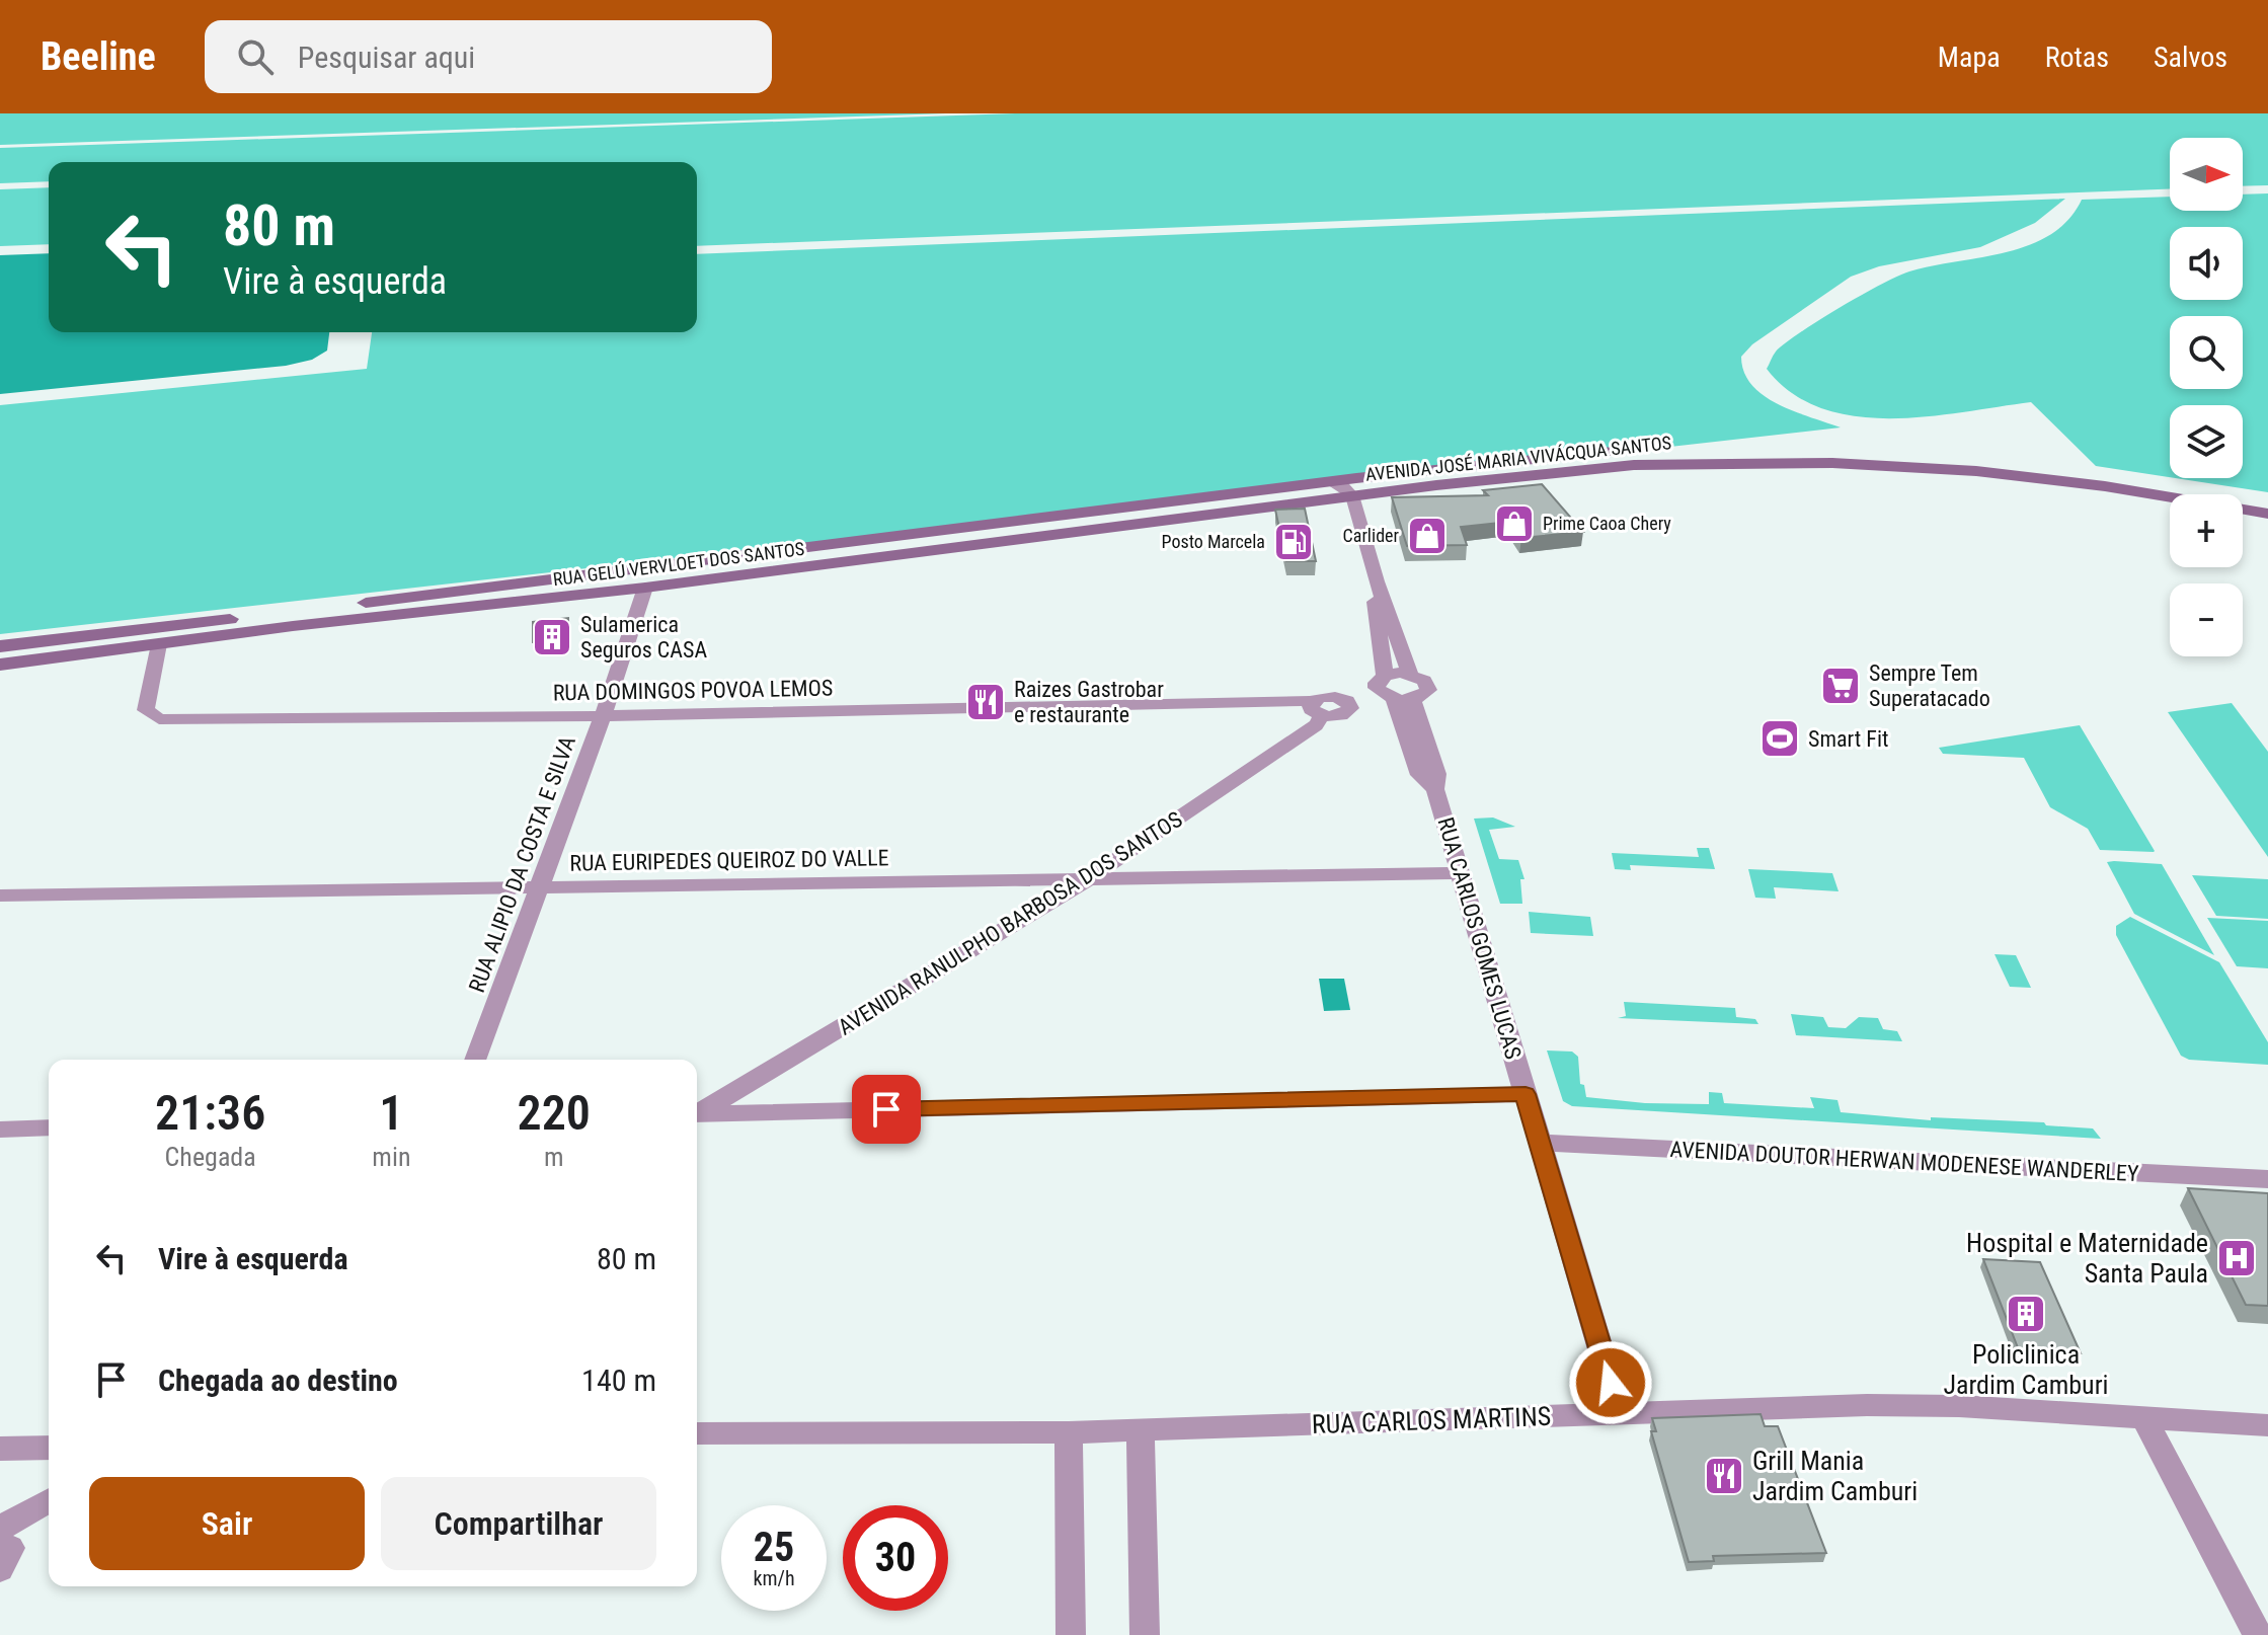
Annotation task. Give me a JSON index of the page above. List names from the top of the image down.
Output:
{
  "streets": {
    "main road": ["AVENIDA JOSÉ MARIA VIVÁCQUA SANTOS", "RUA GELÚ VERVLOET DOS SANTOS"],
    "street": [
      "RUA DOMINGOS POVOA LEMOS",
      "RUA EURIPEDES QUEIROZ DO VALLE",
      "RUA ALIPIO DA COSTA E SILVA",
      "AVENIDA RANULPHO BARBOSA DOS SANTOS",
      "RUA CARLOS GOMES LUCAS",
      "AVENIDA DOUTOR HERWAN MODENESE WANDERLEY",
      "RUA CARLOS MARTINS"
    ]
  },
  "crossings": [
    ["AVENIDA JOSÉ MARIA VIVÁCQUA SANTOS", "RUA GELÚ VERVLOET DOS SANTOS"],
    ["AVENIDA JOSÉ MARIA VIVÁCQUA SANTOS", "RUA CARLOS GOMES LUCAS"],
    ["RUA GELÚ VERVLOET DOS SANTOS", "RUA DOMINGOS POVOA LEMOS"],
    ["RUA GELÚ VERVLOET DOS SANTOS", "RUA ALIPIO DA COSTA E SILVA"],
    ["RUA GELÚ VERVLOET DOS SANTOS", "RUA CARLOS GOMES LUCAS"],
    ["RUA DOMINGOS POVOA LEMOS", "RUA ALIPIO DA COSTA E SILVA"],
    ["RUA DOMINGOS POVOA LEMOS", "AVENIDA RANULPHO BARBOSA DOS SANTOS"],
    ["RUA EURIPEDES QUEIROZ DO VALLE", "RUA ALIPIO DA COSTA E SILVA"],
    ["RUA EURIPEDES QUEIROZ DO VALLE", "AVENIDA RANULPHO BARBOSA DOS SANTOS"],
    ["RUA EURIPEDES QUEIROZ DO VALLE", "RUA CARLOS GOMES LUCAS"],
    ["AVENIDA RANULPHO BARBOSA DOS SANTOS", "RUA CARLOS GOMES LUCAS"],
    ["RUA CARLOS GOMES LUCAS", "AVENIDA DOUTOR HERWAN MODENESE WANDERLEY"],
    ["RUA CARLOS GOMES LUCAS", "RUA CARLOS MARTINS"]
  ],
  "places": {
    "shop": ["Prime Caoa Chery", "Carlider"],
    "fuel station": ["Posto Marcela"],
    "building": ["Sulamerica Seguros CASA", "Policlinica Jardim Camburi"],
    "supermarket": ["Sempre Tem Superatacado"],
    "restaurant": ["Raizes Gastrobar e restaurante", "Grill Mania Jardim Camburi"],
    "sports": ["Smart Fit"],
    "hospital": ["Hospital e Maternidade Santa Paula"]
  },
  "north": "right",
  "page": {
    "header": "Beeline",
    "search": "Pesquisar aqui",
    "nav": ["Mapa", "Rotas", "Salvos"],
    "map_buttons": ["+", "−"],
    "turn": ["80 m", "Vire à esquerda"],
    "eta": [
      "21:36",
      "Chegada",
      "1",
      "min",
      "220",
      "m"
    ],
    "list": [
      {
        "name": "Vire à esquerda",
        "value": "80 m"
      },
      {
        "name": "Chegada ao destino",
        "value": "140 m"
      }
    ],
    "buttons": ["Sair", "Compartilhar"],
    "speed": "25 km/h",
    "limit": "30"
  }
}
